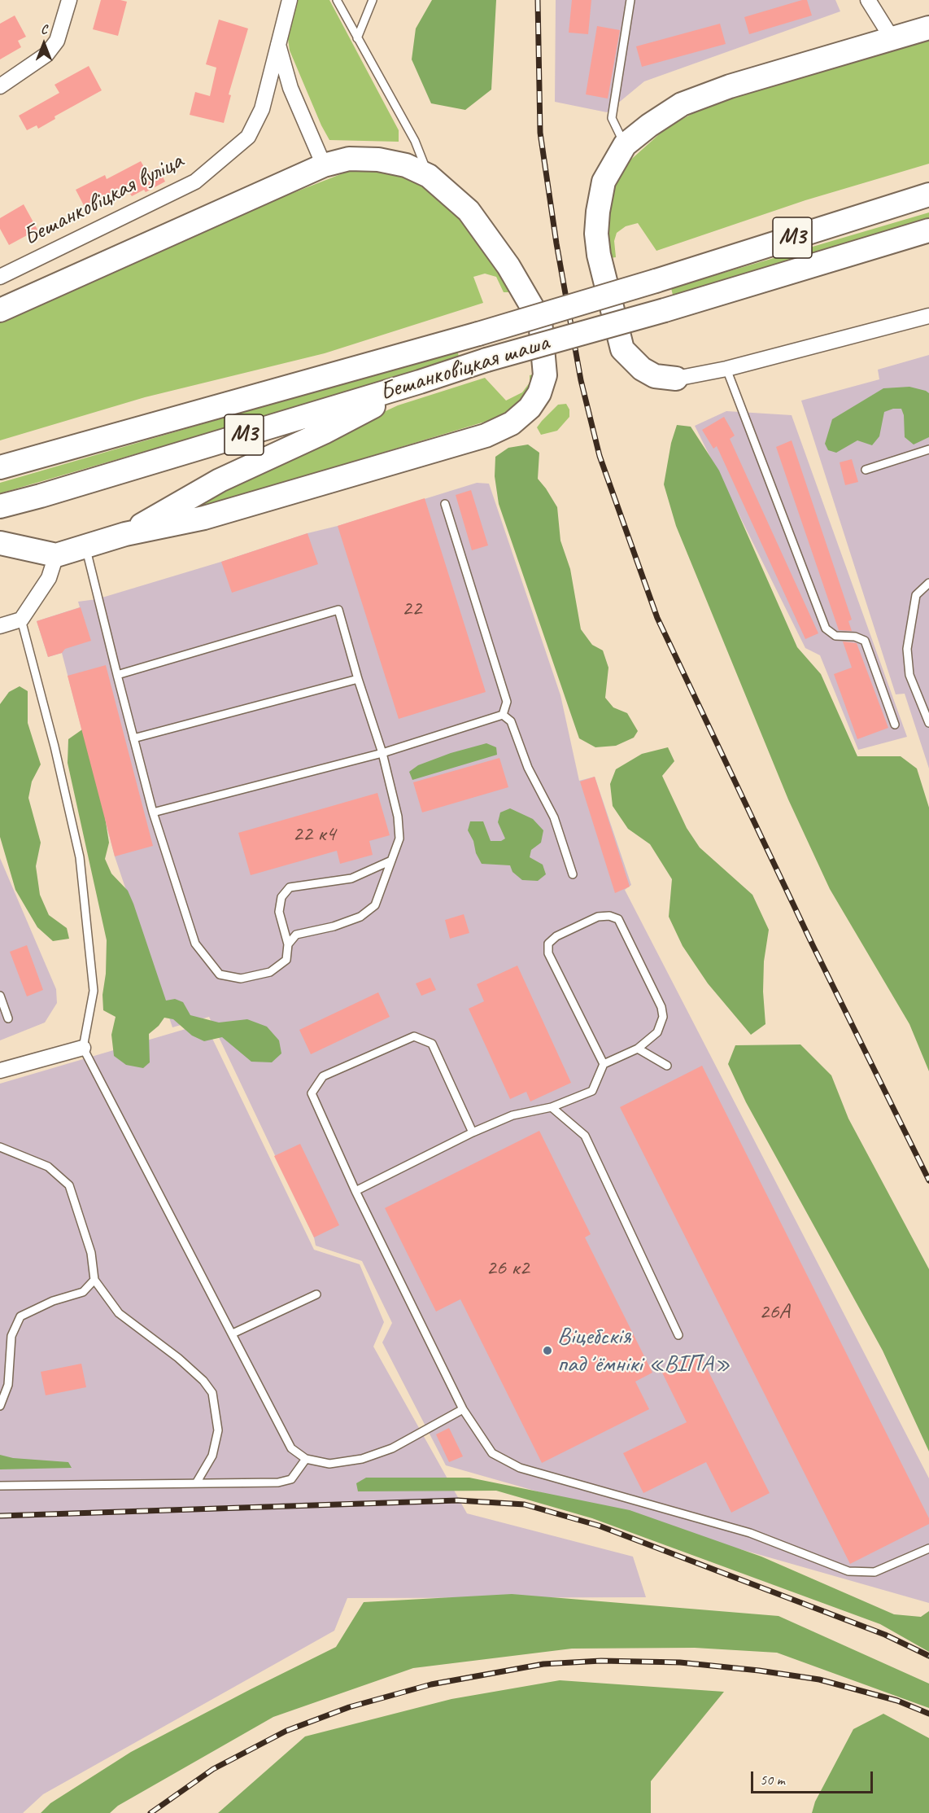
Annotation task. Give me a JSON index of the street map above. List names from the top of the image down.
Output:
{
  "streets": {
    "main road": ["М3", "Бешанковіцкая шаша"],
    "street": ["Бешанковіцкая вуліца"]
  },
  "places": ["Віцебскія падʼёмнікі «ВІПА»"],
  "house_numbers": [
    "22",
    "22 к4",
    "26 к2",
    "26А"
  ],
  "scale_bar": "50 m",
  "north": "top"
}
